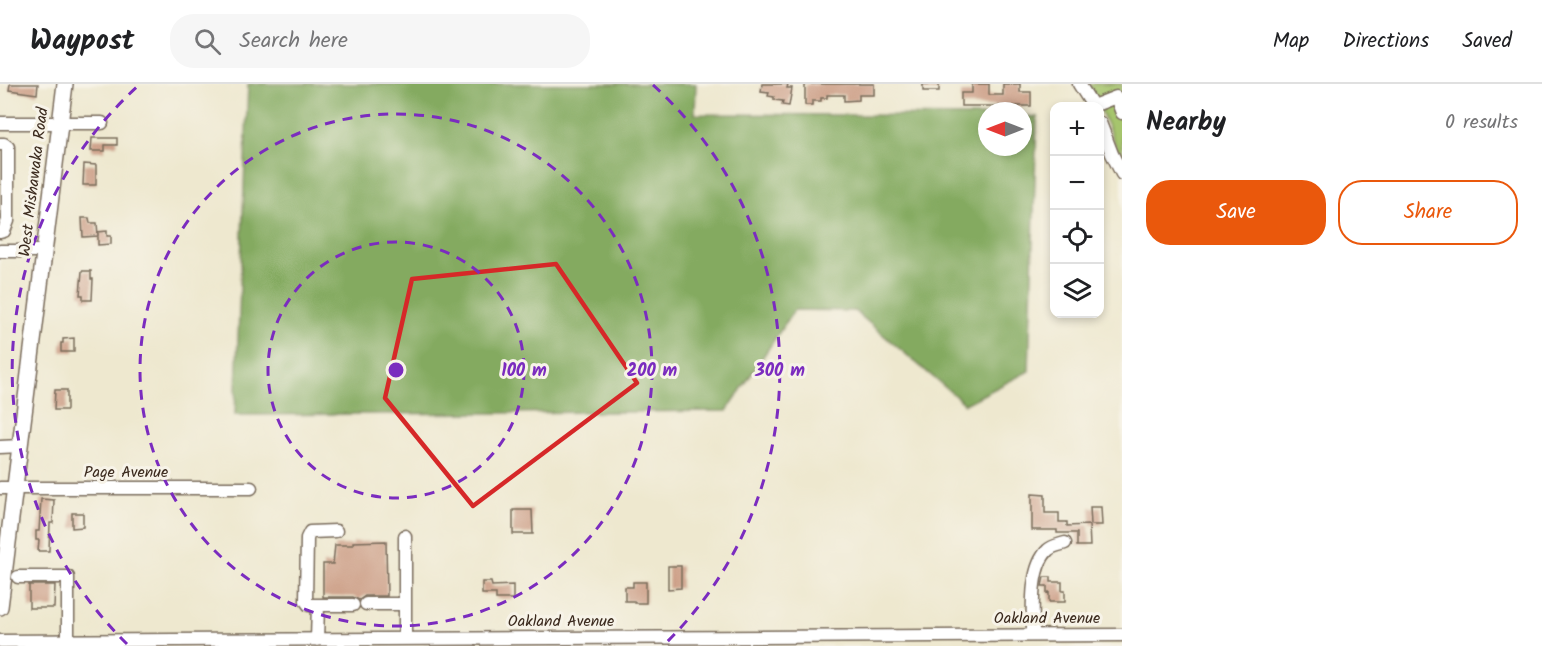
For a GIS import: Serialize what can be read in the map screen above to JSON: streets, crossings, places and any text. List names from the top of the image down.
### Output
{
  "streets": {
    "main road": ["West Mishawaka Road"],
    "street": ["Page Avenue", "Oakland Avenue"]
  },
  "crossings": [
    ["West Mishawaka Road", "Page Avenue"]
  ],
  "north": "left",
  "page": {
    "header": "Waypost",
    "search": "Search here",
    "nav": ["Map", "Directions", "Saved"],
    "heading": ["Nearby", "0 results"],
    "map_buttons": ["+", "−"],
    "buttons": ["Save", "Share"]
  },
  "rings": ["100 m", "200 m", "300 m"]
}
